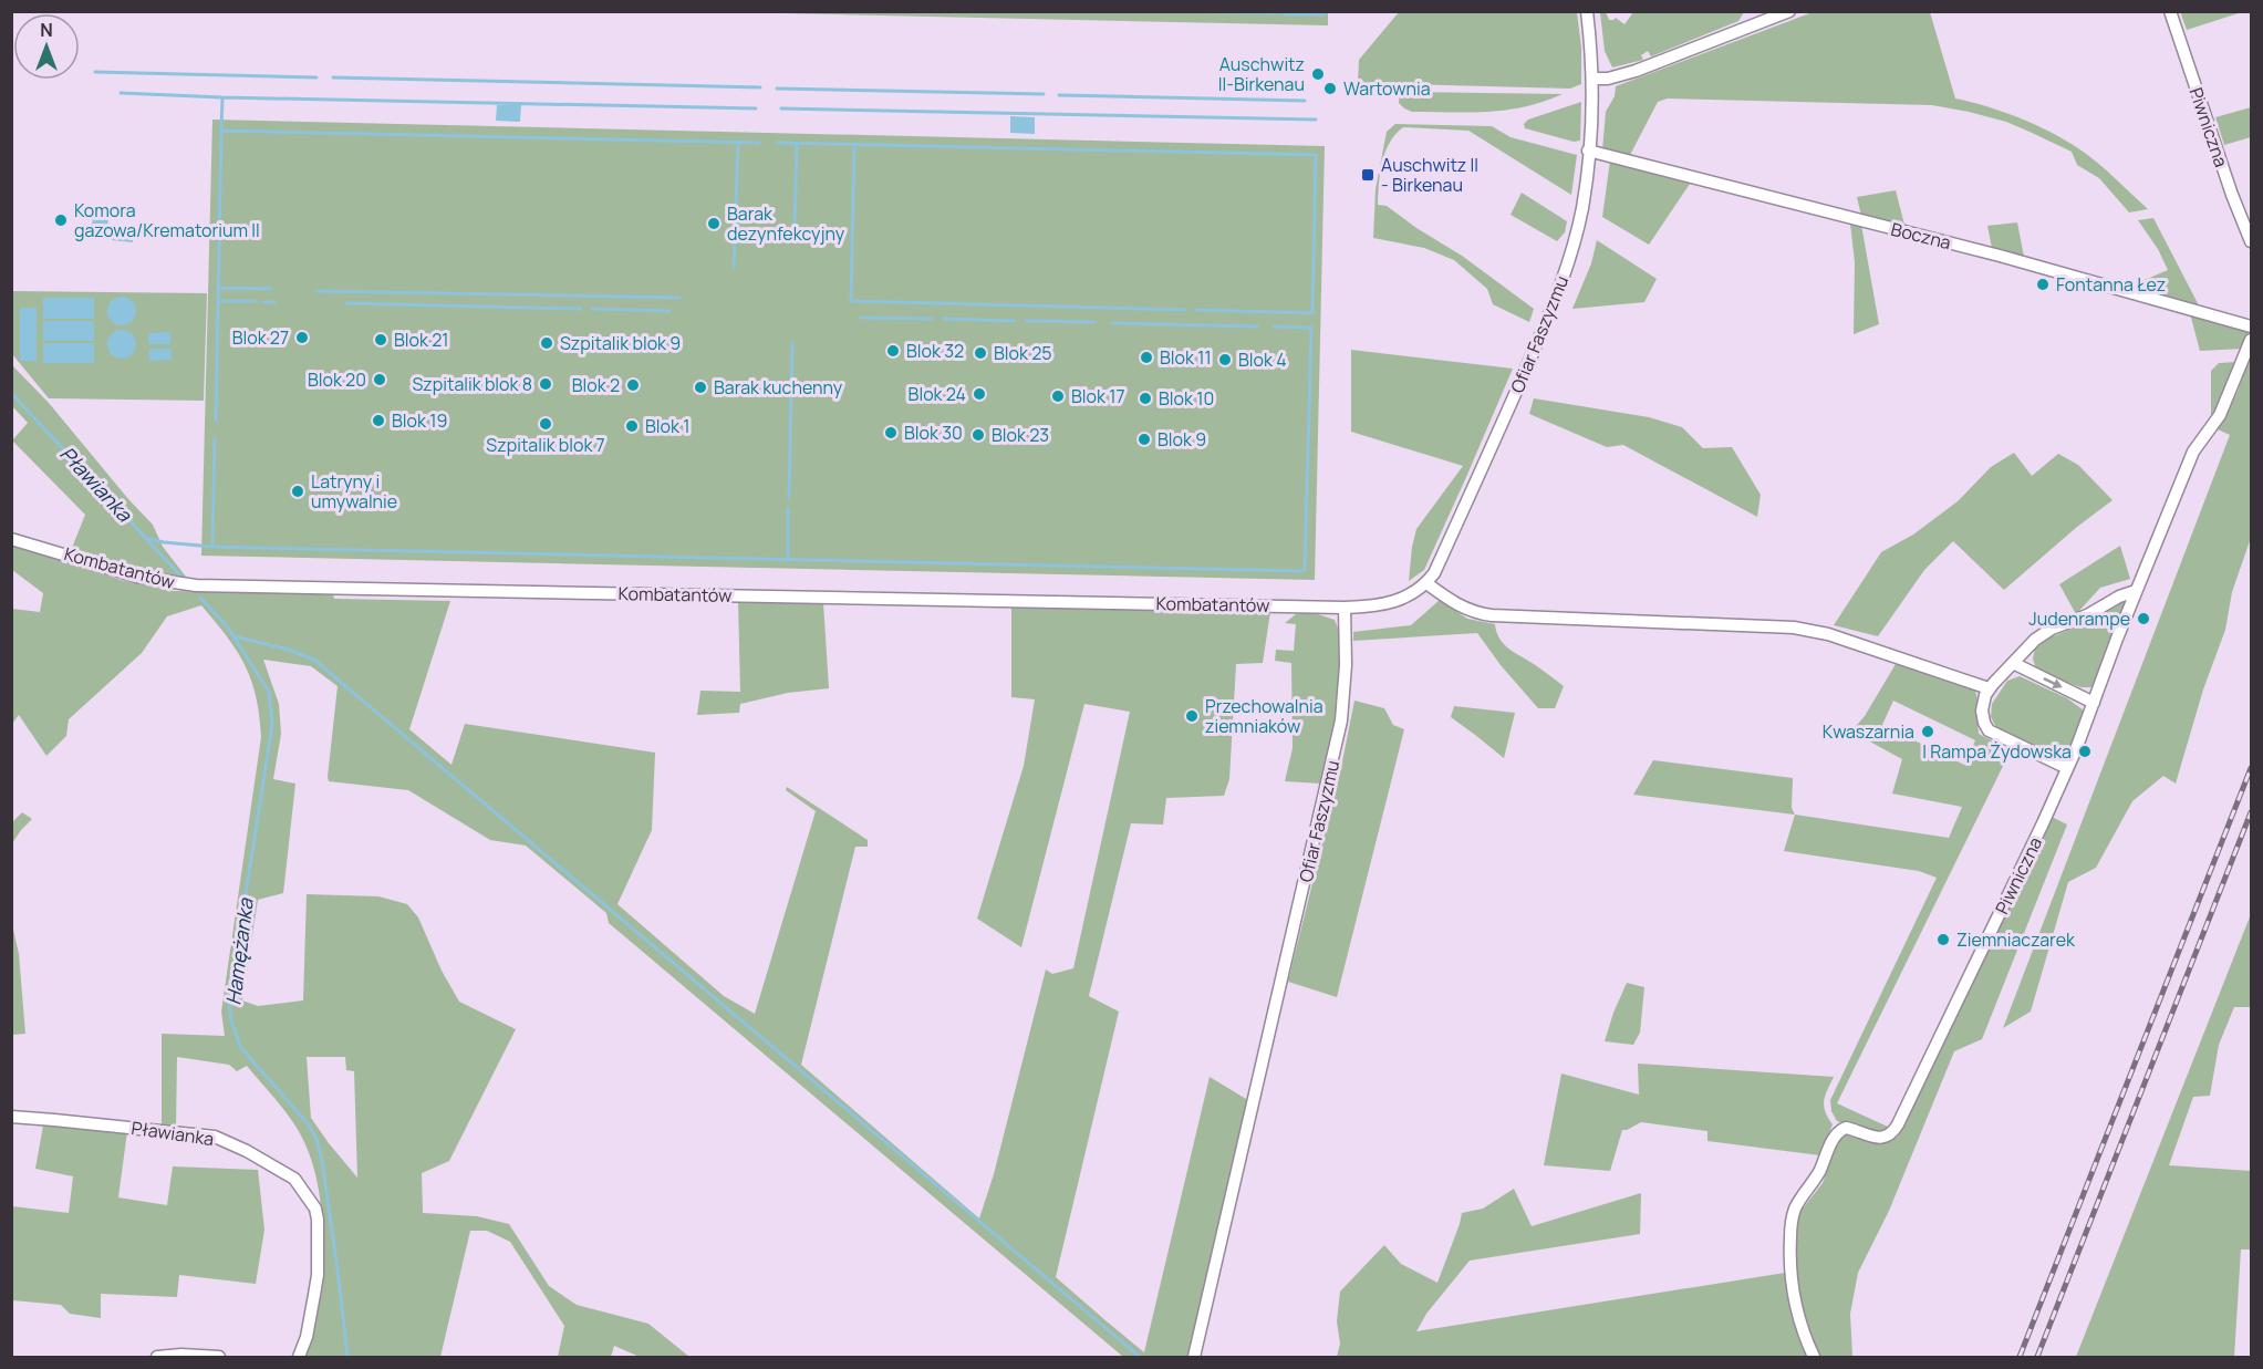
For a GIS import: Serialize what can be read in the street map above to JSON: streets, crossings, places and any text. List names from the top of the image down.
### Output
{
  "streets": {
    "street": [
      "Piwniczna",
      "Boczna",
      "Ofiar Faszyzmu",
      "Kombatantów",
      "Pławianka"
    ]
  },
  "crossings": [
    ["Boczna", "Ofiar Faszyzmu"],
    ["Ofiar Faszyzmu", "Kombatantów"]
  ],
  "water": ["Pławianka", "Hamężanka"],
  "places": {
    "other": [
      "Auschwitz II-Birkenau",
      "Wartownia",
      "Komora gazowa/Krematorium II",
      "Barak dezynfekcyjny",
      "Fontanna Łez",
      "Blok 27",
      "Blok 21",
      "Szpitalik blok 9",
      "Blok 32",
      "Blok 25",
      "Blok 11",
      "Blok 4",
      "Blok 20",
      "Szpitalik blok 8",
      "Blok 2",
      "Barak kuchenny",
      "Blok 24",
      "Blok 17",
      "Blok 10",
      "Blok 19",
      "Szpitalik blok 7",
      "Blok 1",
      "Blok 30",
      "Blok 23",
      "Blok 9",
      "Latryny i umywalnie",
      "Judenrampe",
      "Przechowalnia ziemniaków",
      "Kwaszarnia",
      "I Rampa Żydowska",
      "Ziemniaczarek"
    ],
    "transit": ["Auschwitz II - Birkenau"]
  },
  "north": "top"
}
